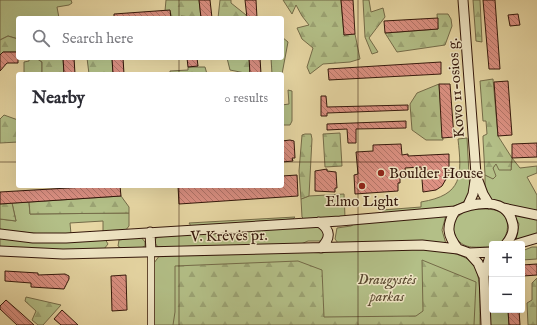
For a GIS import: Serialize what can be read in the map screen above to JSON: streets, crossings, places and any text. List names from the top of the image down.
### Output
{
  "streets": {
    "main road": ["Kovo 11-osios g.", "V. Krėvės pr."]
  },
  "crossings": [
    ["Kovo 11-osios g.", "V. Krėvės pr."]
  ],
  "parks": ["Draugystės parkas"],
  "places": ["Boulder House", "Elmo Light"],
  "page": {
    "search": "Search here",
    "heading": ["Nearby", "0 results"],
    "map_buttons": ["+", "−"]
  }
}
